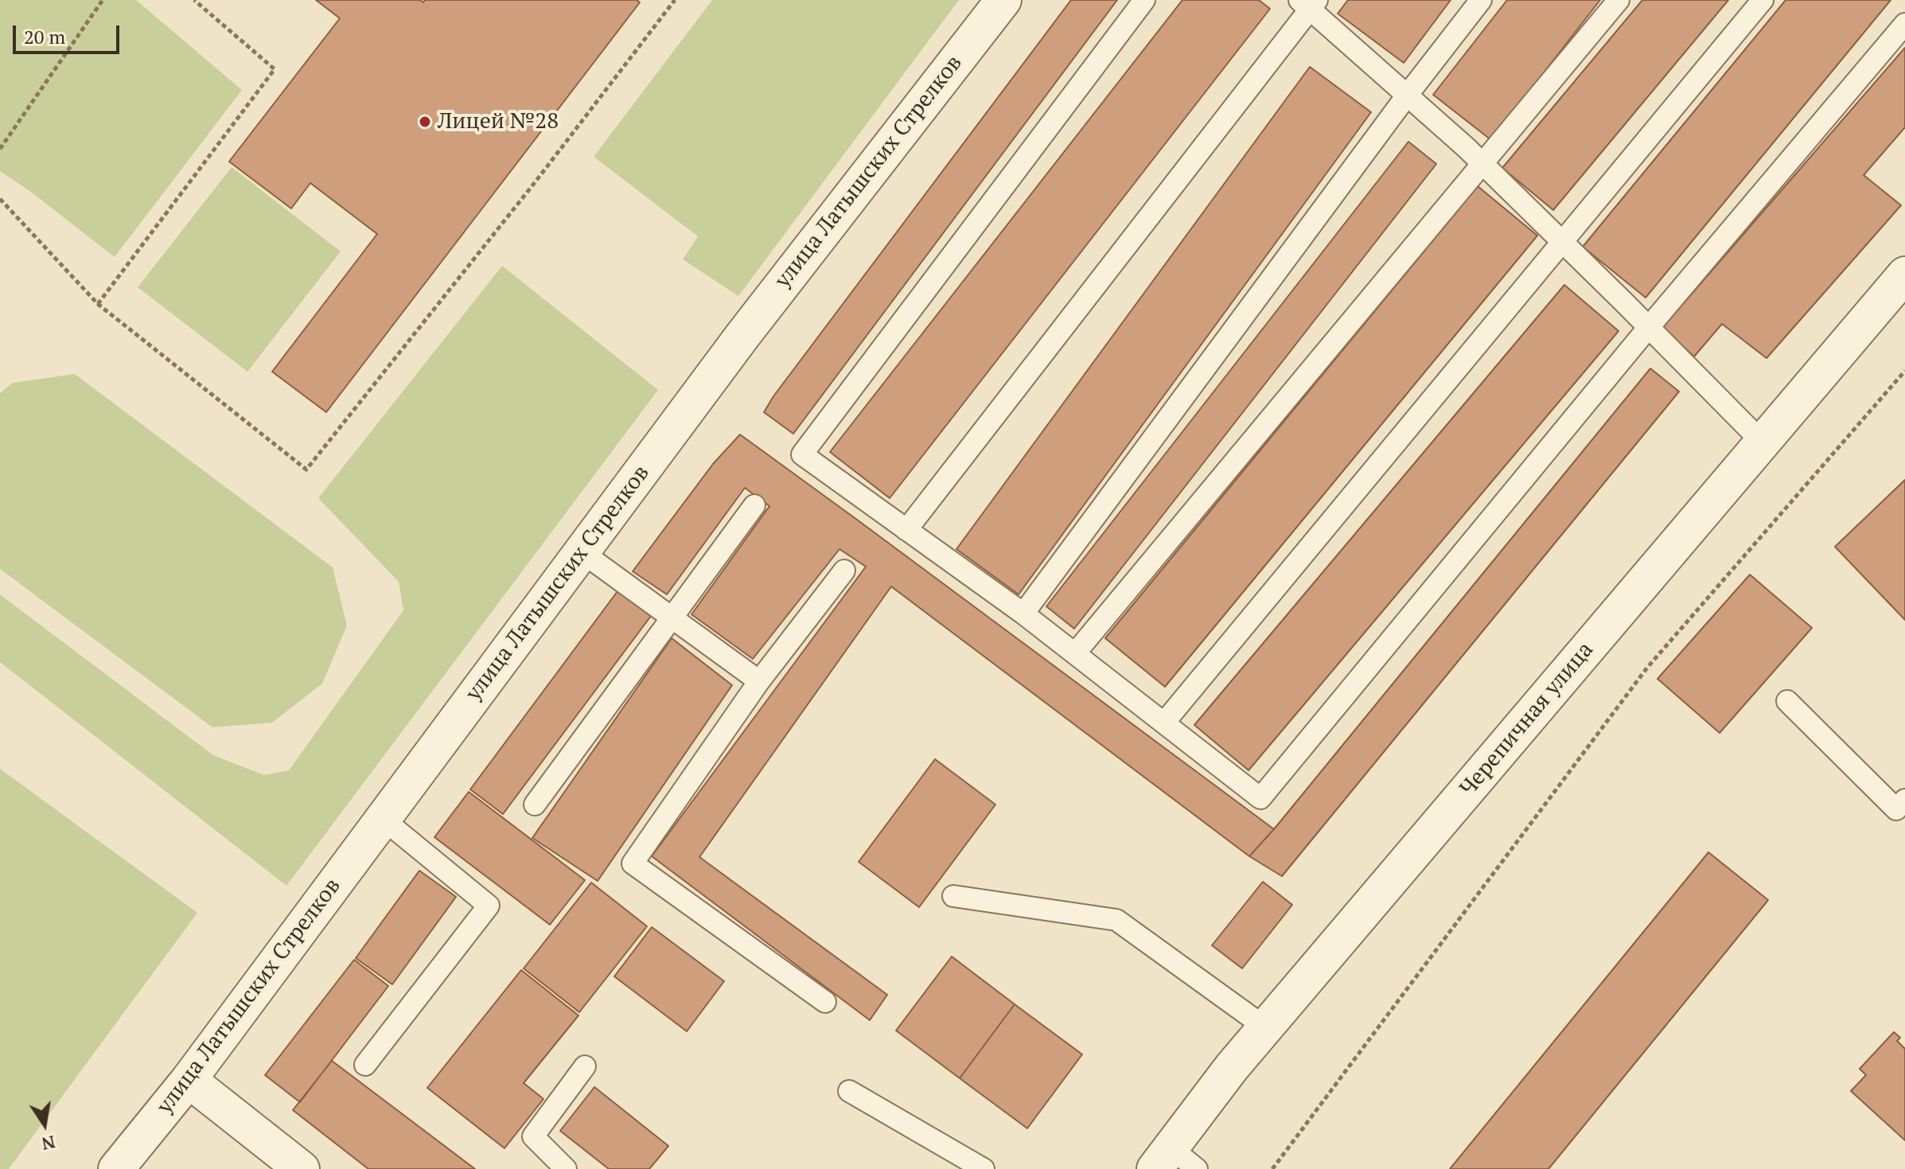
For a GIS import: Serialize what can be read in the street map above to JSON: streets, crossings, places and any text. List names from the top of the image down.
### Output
{
  "streets": {
    "street": ["улица Латышских Стрелков", "Черепичная улица"]
  },
  "places": ["Лицей №28"],
  "scale_bar": "20 m",
  "north": "bottom"
}
